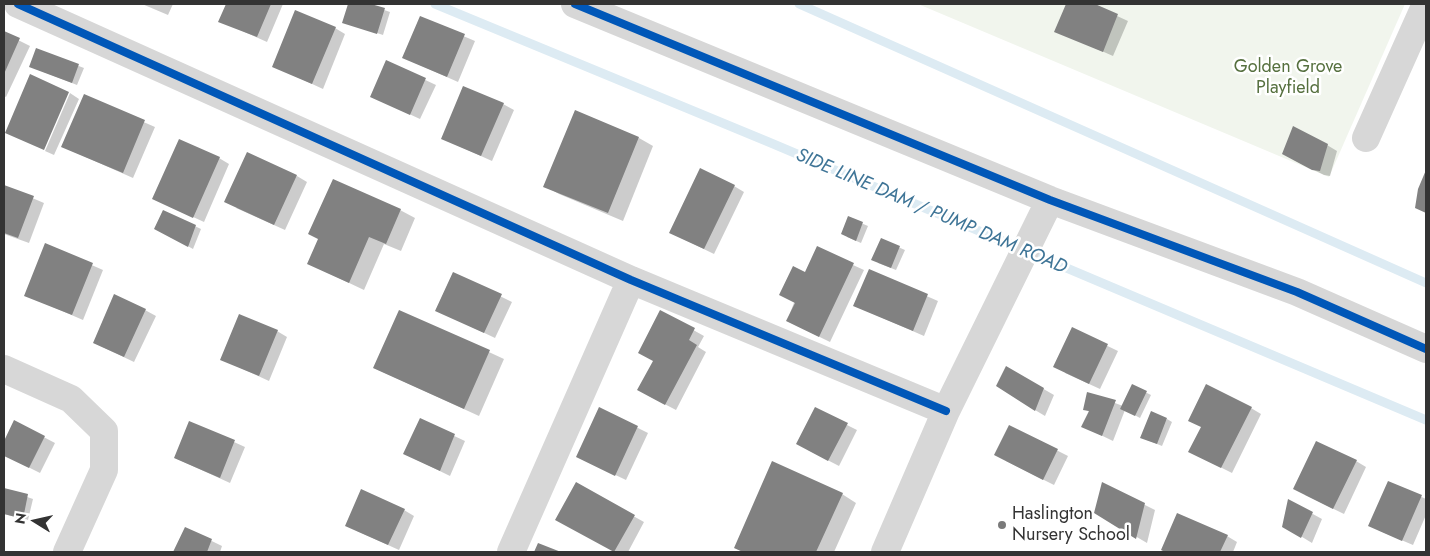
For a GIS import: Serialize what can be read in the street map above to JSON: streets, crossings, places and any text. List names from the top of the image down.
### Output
{
  "water": ["SIDE LINE DAM / PUMP DAM ROAD"],
  "parks": ["Golden Grove Playfield"],
  "places": ["Haslington Nursery School"],
  "north": "left"
}
